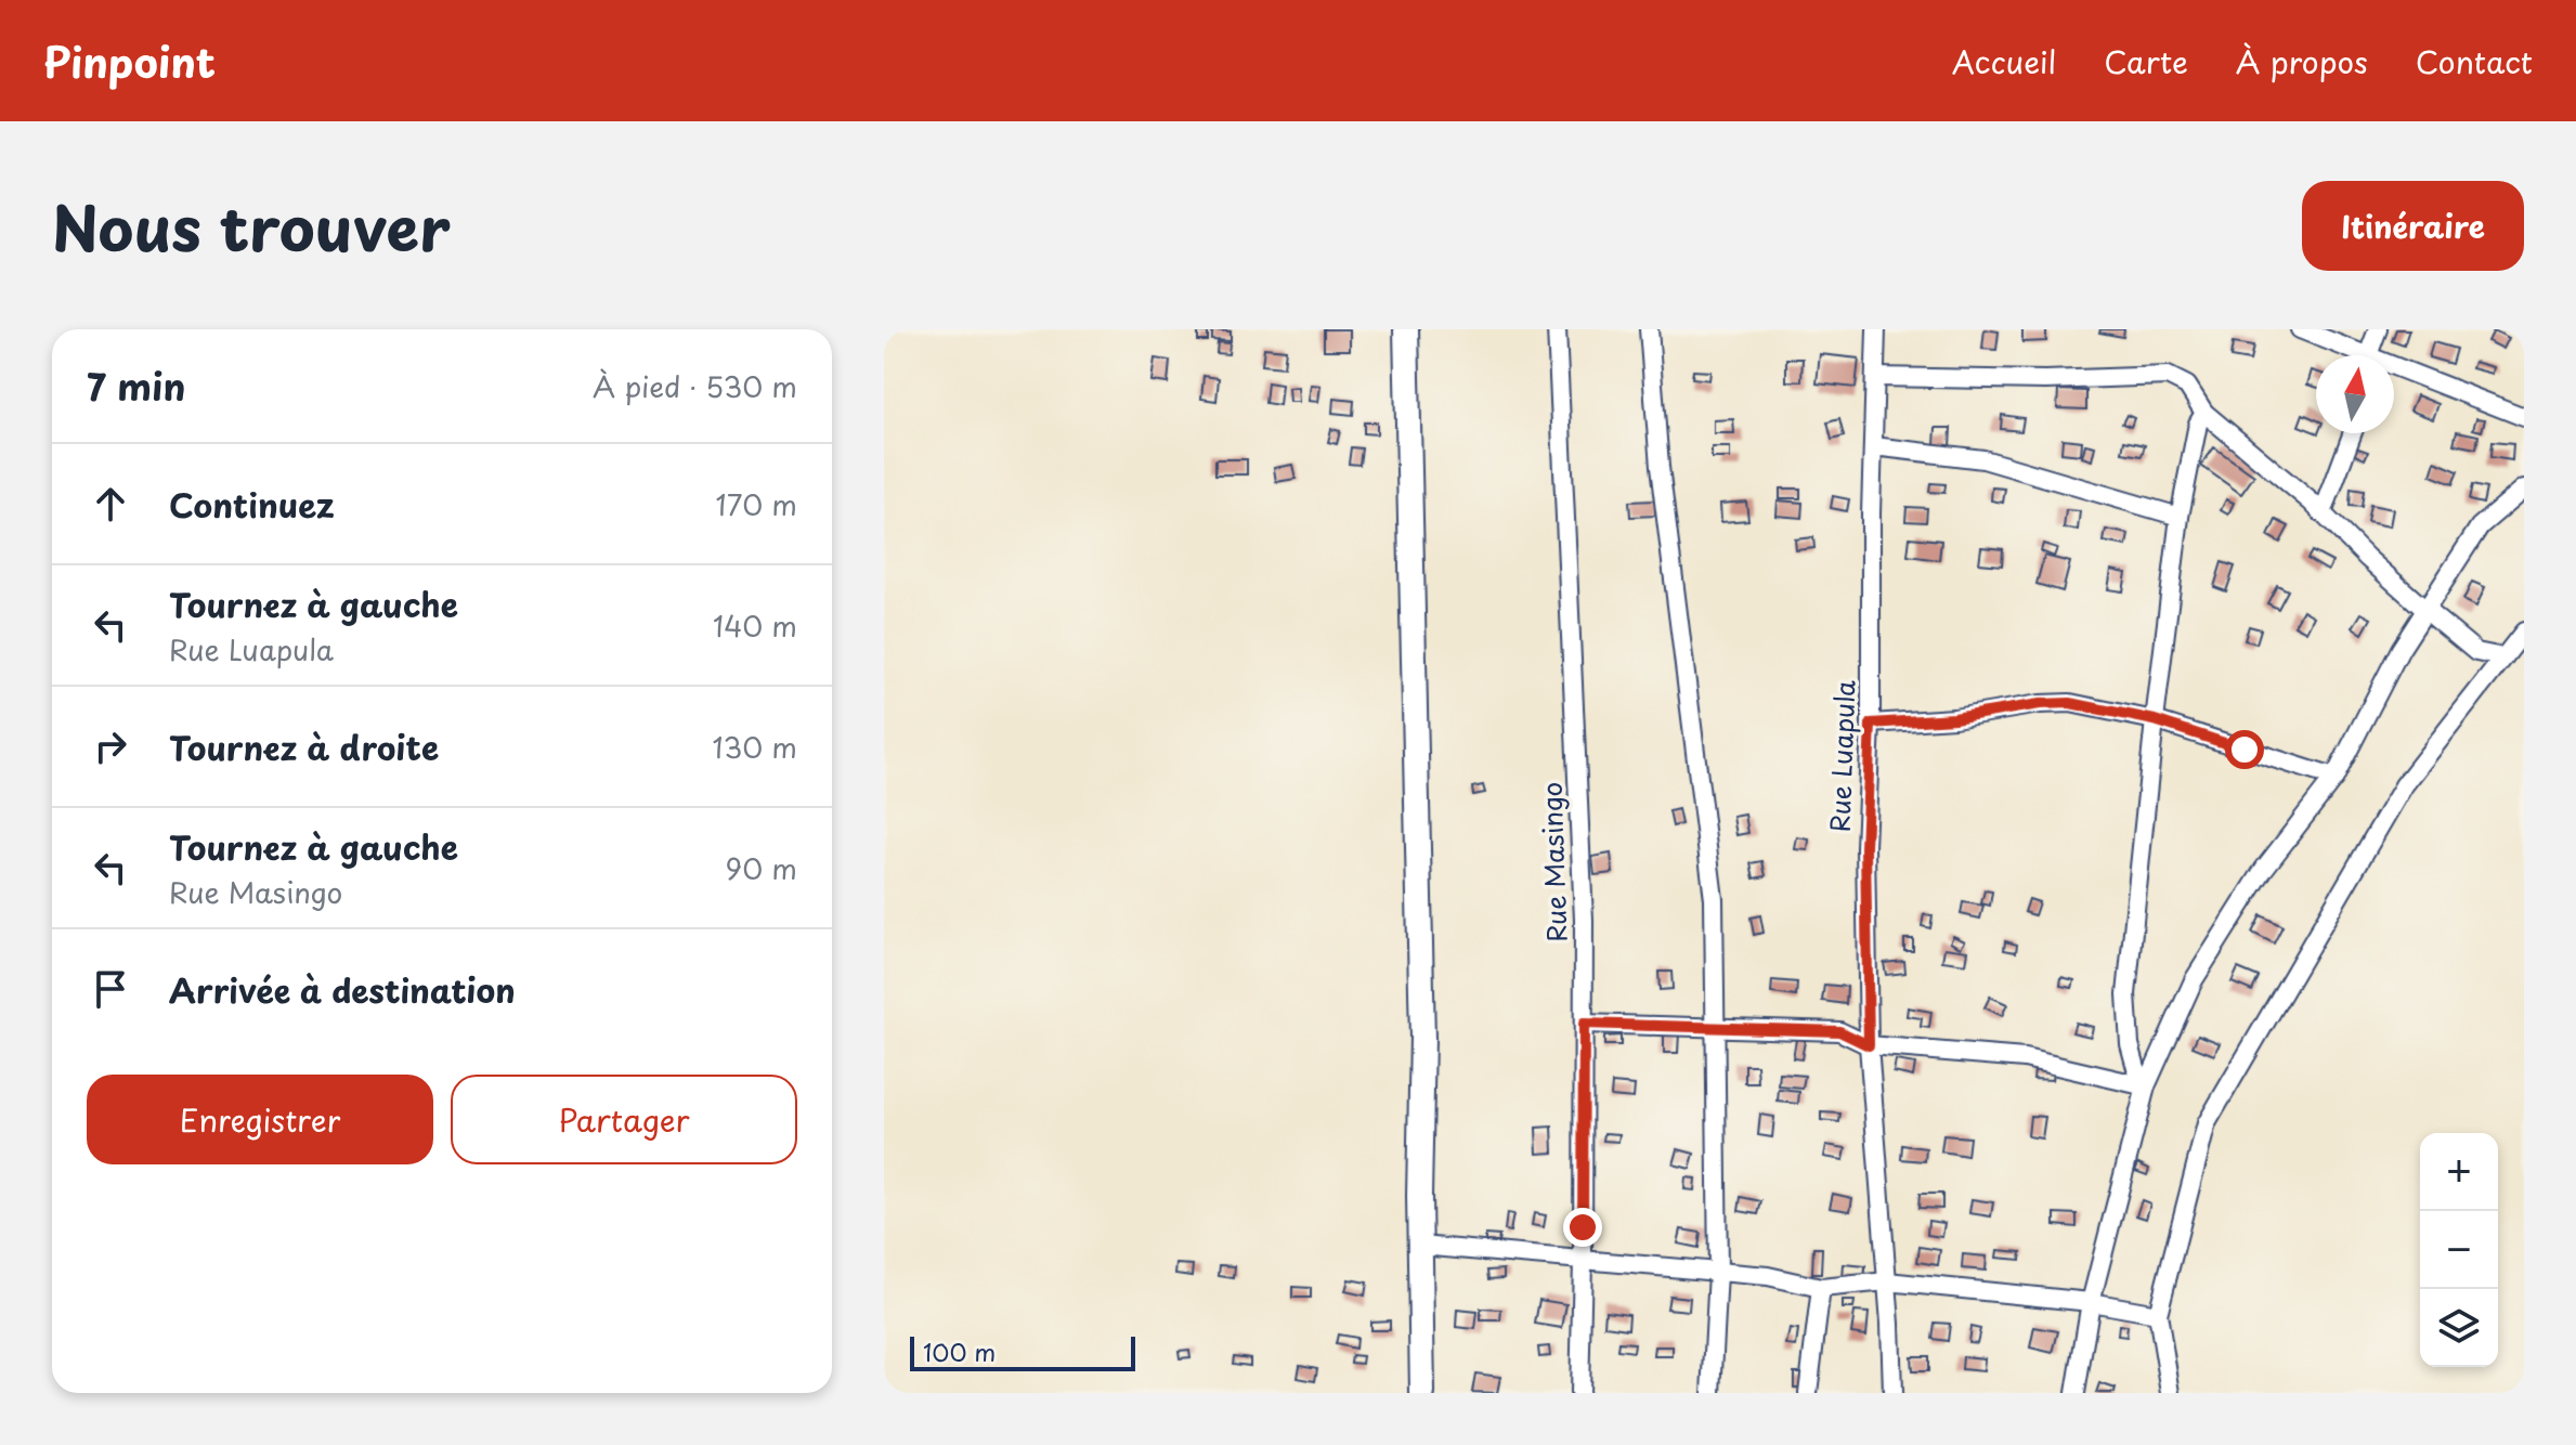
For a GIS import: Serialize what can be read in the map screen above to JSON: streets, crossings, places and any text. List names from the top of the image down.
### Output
{
  "streets": {
    "street": ["Rue Luapula", "Rue Masingo"]
  },
  "scale_bar": "100 m",
  "north": "top",
  "page": {
    "header": "Pinpoint",
    "nav": [
      "Accueil",
      "Carte",
      "À propos",
      "Contact"
    ],
    "title": "Nous trouver",
    "buttons": [
      "Itinéraire",
      ["Enregistrer", "Partager"]
    ],
    "heading": ["7 min", "À pied · 530 m"],
    "list": [
      ["Continuez", "170 m"],
      ["Tournez à gauche", "Rue Luapula", "140 m"],
      ["Tournez à droite", "130 m"],
      ["Tournez à gauche", "Rue Masingo", "90 m"],
      "Arrivée à destination"
    ],
    "map_buttons": ["+", "−"],
    "scale": "100 m"
  }
}
